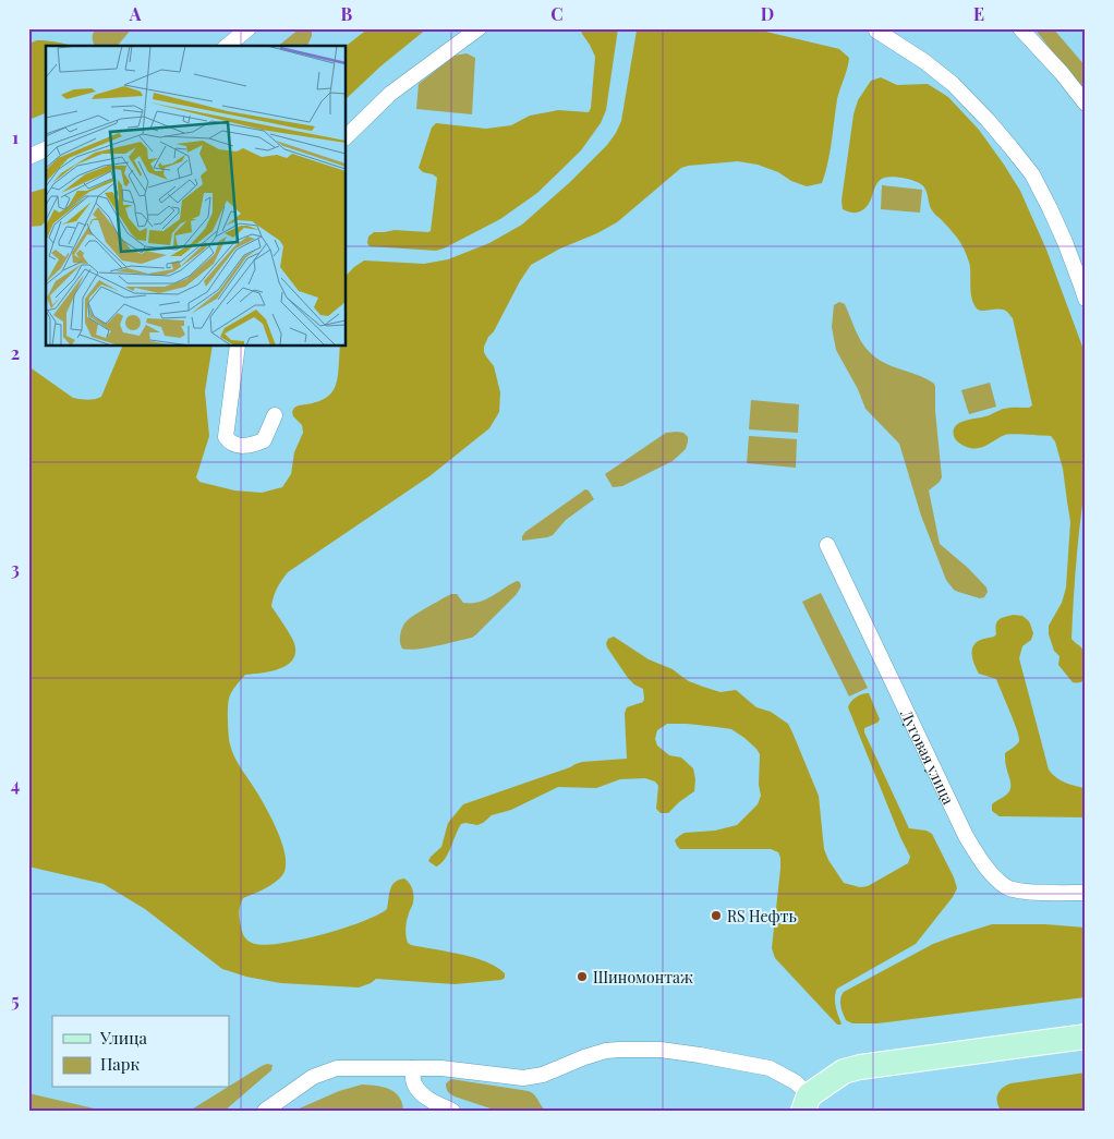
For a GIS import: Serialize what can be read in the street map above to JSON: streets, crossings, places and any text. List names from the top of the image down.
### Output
{
  "streets": {
    "street": ["Луговая улица"]
  },
  "places": ["RS Нефть", "Шиномонтаж"],
  "legend": ["Улица", "Парк"],
  "grid": {
    "columns": [
      "A",
      "B",
      "C",
      "D",
      "E"
    ],
    "rows": [
      "1",
      "2",
      "3",
      "4",
      "5"
    ]
  }
}
